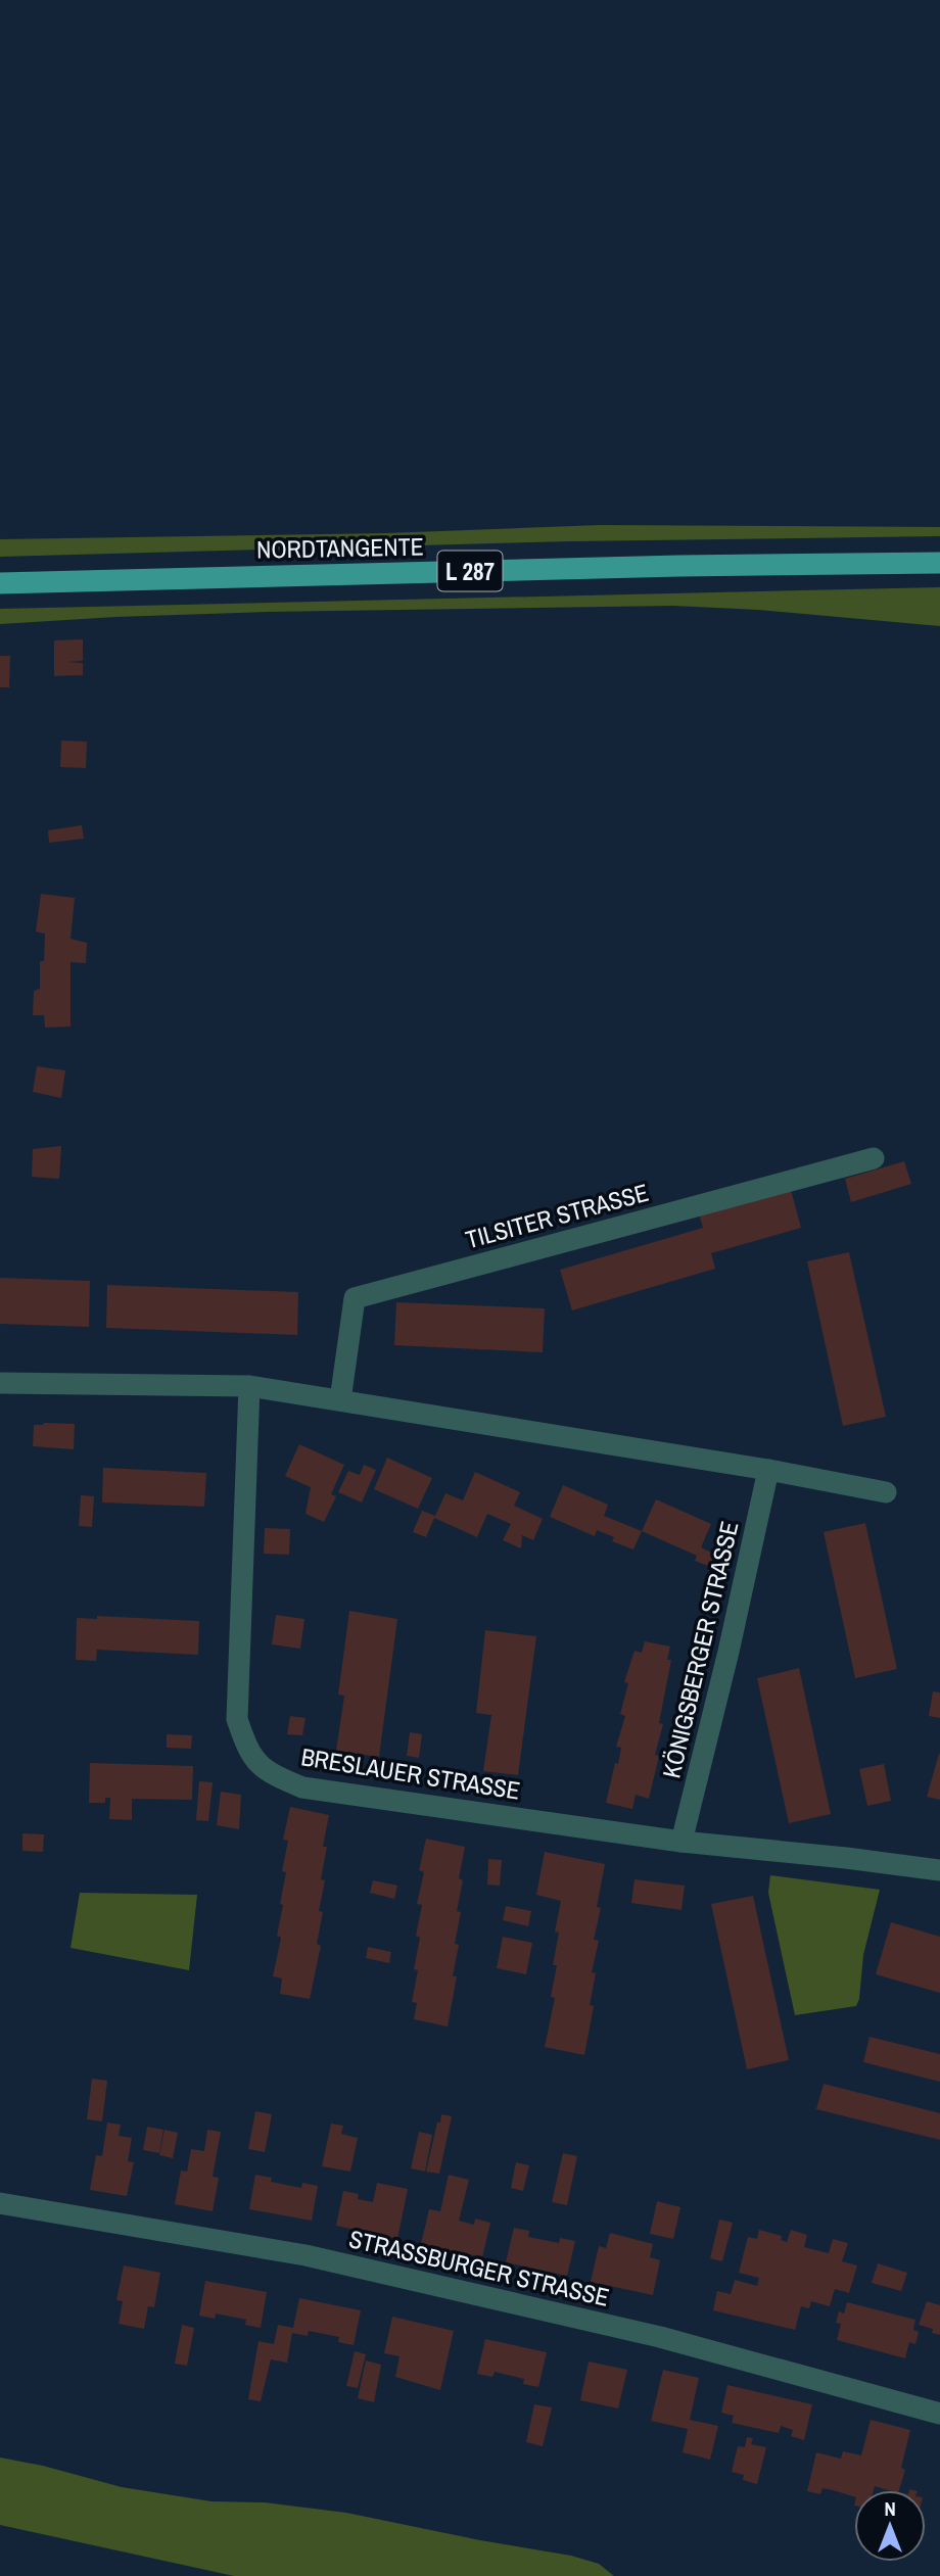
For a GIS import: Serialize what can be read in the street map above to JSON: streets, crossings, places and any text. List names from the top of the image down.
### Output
{
  "streets": {
    "main road": ["NORDTANGENTE", "L 287"],
    "street": [
      "TILSITER STRASSE",
      "KÖNIGSBERGER STRASSE",
      "BRESLAUER STRASSE",
      "STRASSBURGER STRASSE"
    ]
  },
  "crossings": [
    ["KÖNIGSBERGER STRASSE", "BRESLAUER STRASSE"]
  ],
  "north": "top"
}
